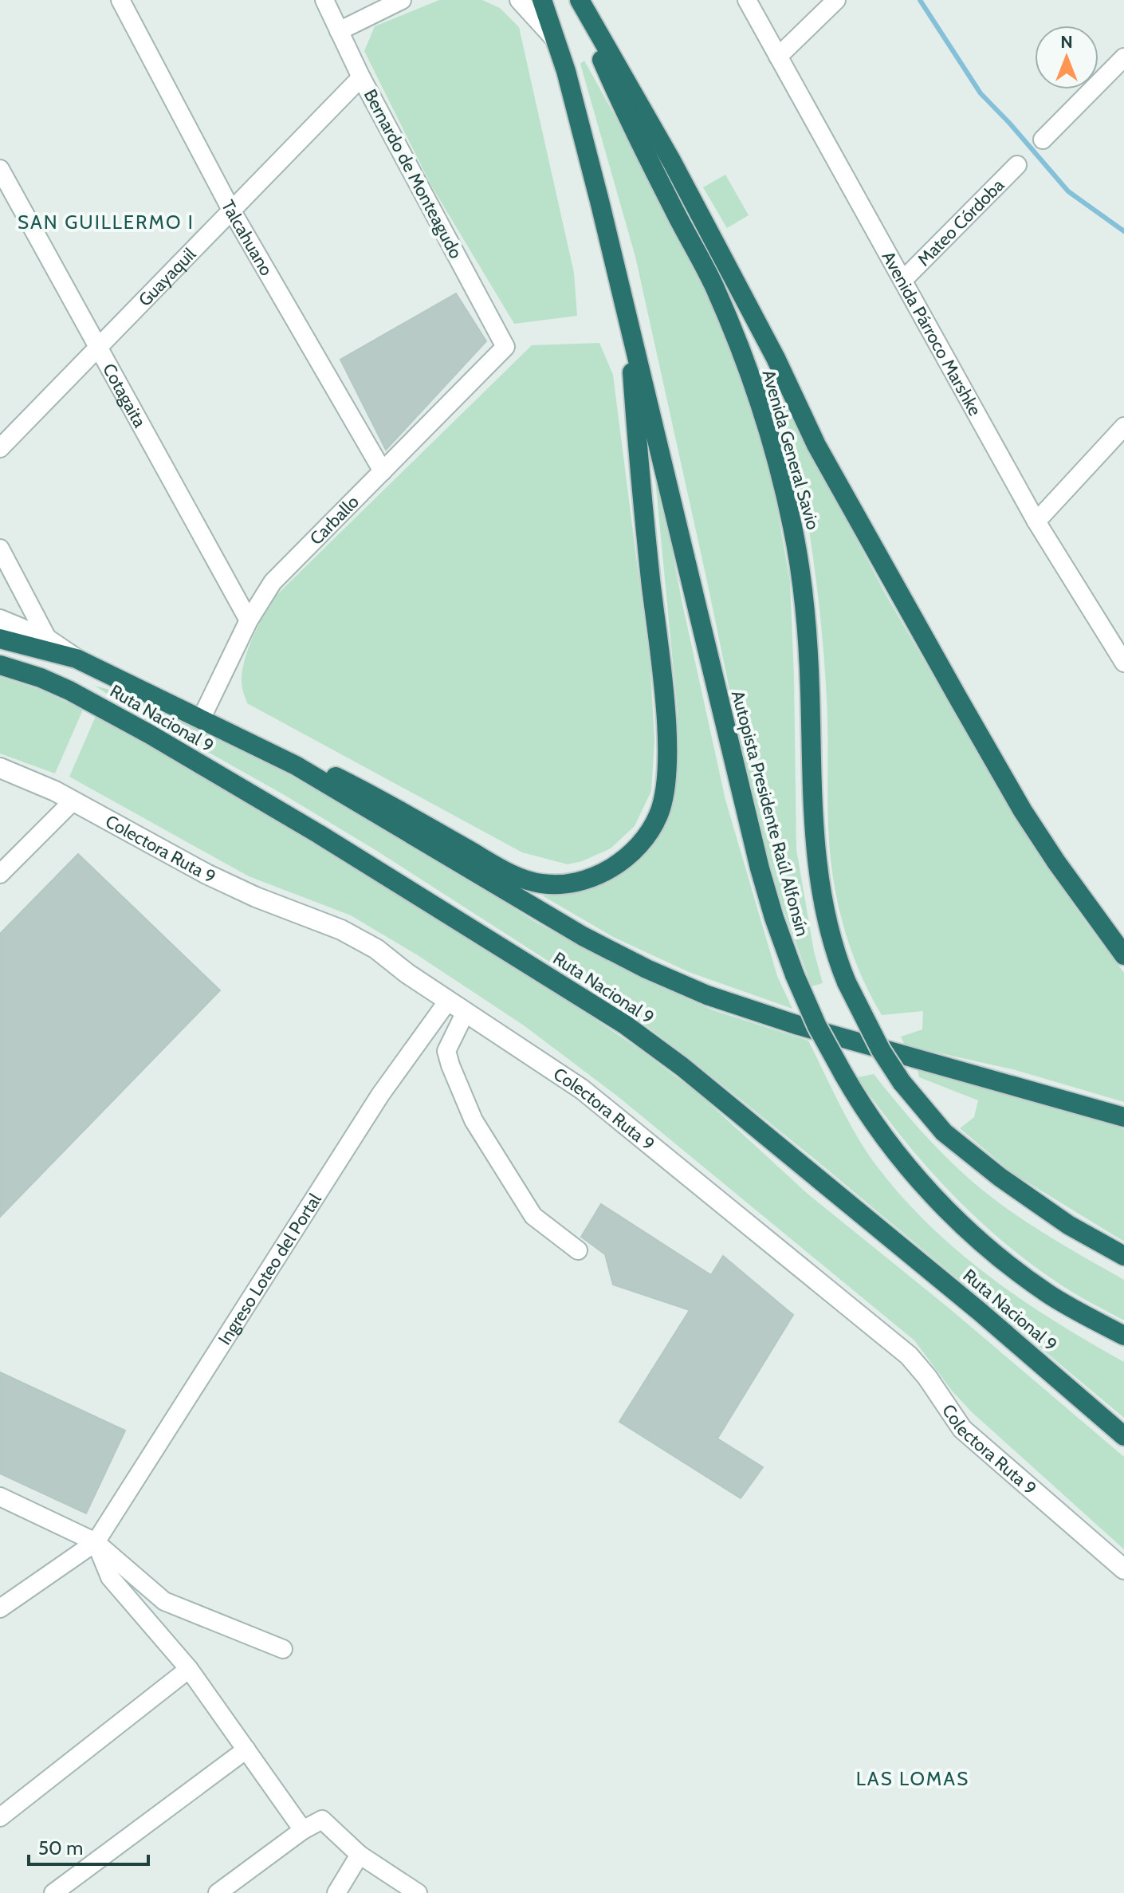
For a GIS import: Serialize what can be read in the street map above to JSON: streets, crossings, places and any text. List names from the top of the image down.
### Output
{
  "streets": {
    "highway": ["Avenida General Savio", "Ruta Nacional 9", "Autopista Presidente Raúl Alfonsín"],
    "street": [
      "Bernardo de Monteagudo",
      "Mateo Córdoba",
      "Talcahuano",
      "Guayaquil",
      "Avenida Párroco Marshke",
      "Cotagaita",
      "Carballo",
      "Colectora Ruta 9",
      "Ingreso Loteo del Portal"
    ]
  },
  "crossings": [
    ["Bernardo de Monteagudo", "Guayaquil"],
    ["Bernardo de Monteagudo", "Carballo"],
    ["Mateo Córdoba", "Avenida Párroco Marshke"],
    ["Talcahuano", "Guayaquil"],
    ["Talcahuano", "Carballo"],
    ["Guayaquil", "Cotagaita"],
    ["Cotagaita", "Carballo"],
    ["Carballo", "Ruta Nacional 9"],
    ["Colectora Ruta 9", "Ingreso Loteo del Portal"]
  ],
  "districts": ["SAN GUILLERMO I", "LAS LOMAS"],
  "scale_bar": "50 m",
  "north": "top"
}
